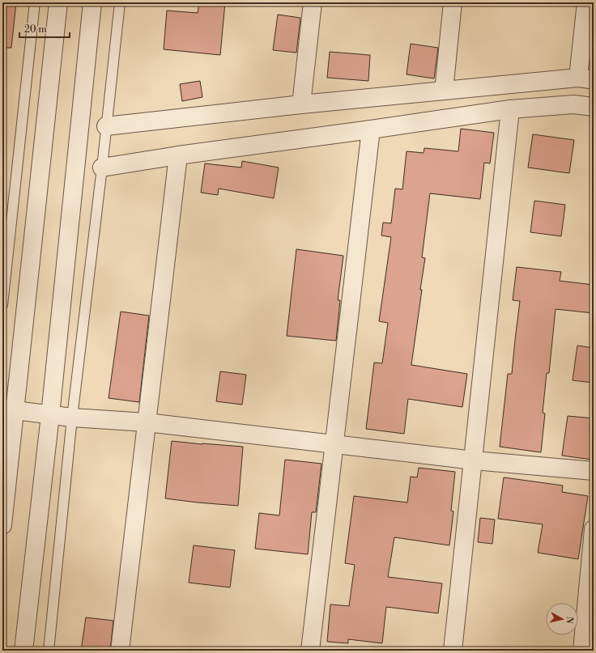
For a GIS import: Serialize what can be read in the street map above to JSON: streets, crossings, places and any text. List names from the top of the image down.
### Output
{
  "scale_bar": "20 m",
  "north": "right"
}
